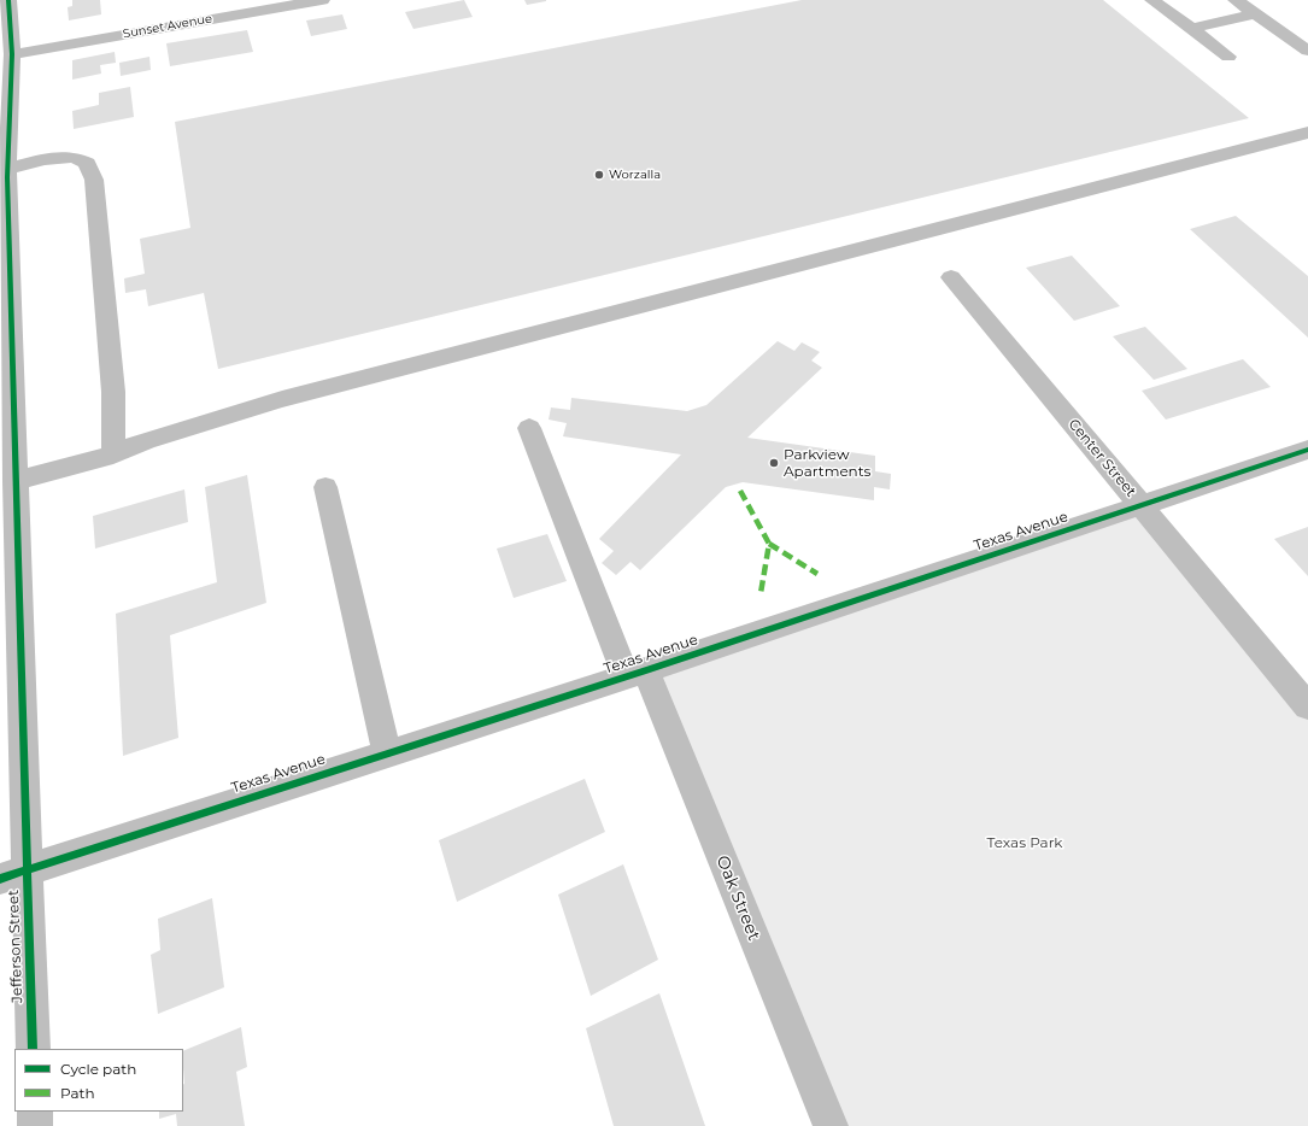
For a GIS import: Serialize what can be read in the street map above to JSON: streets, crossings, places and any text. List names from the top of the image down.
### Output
{
  "streets": {
    "street": [
      "Sunset Avenue",
      "Center Street",
      "Texas Avenue",
      "Oak Street",
      "Jefferson Street"
    ]
  },
  "crossings": [
    ["Sunset Avenue", "Jefferson Street"],
    ["Center Street", "Texas Avenue"],
    ["Texas Avenue", "Oak Street"],
    ["Texas Avenue", "Jefferson Street"]
  ],
  "parks": ["Texas Park"],
  "places": ["Worzalla", "Parkview Apartments"],
  "legend": ["Cycle path", "Path"]
}
